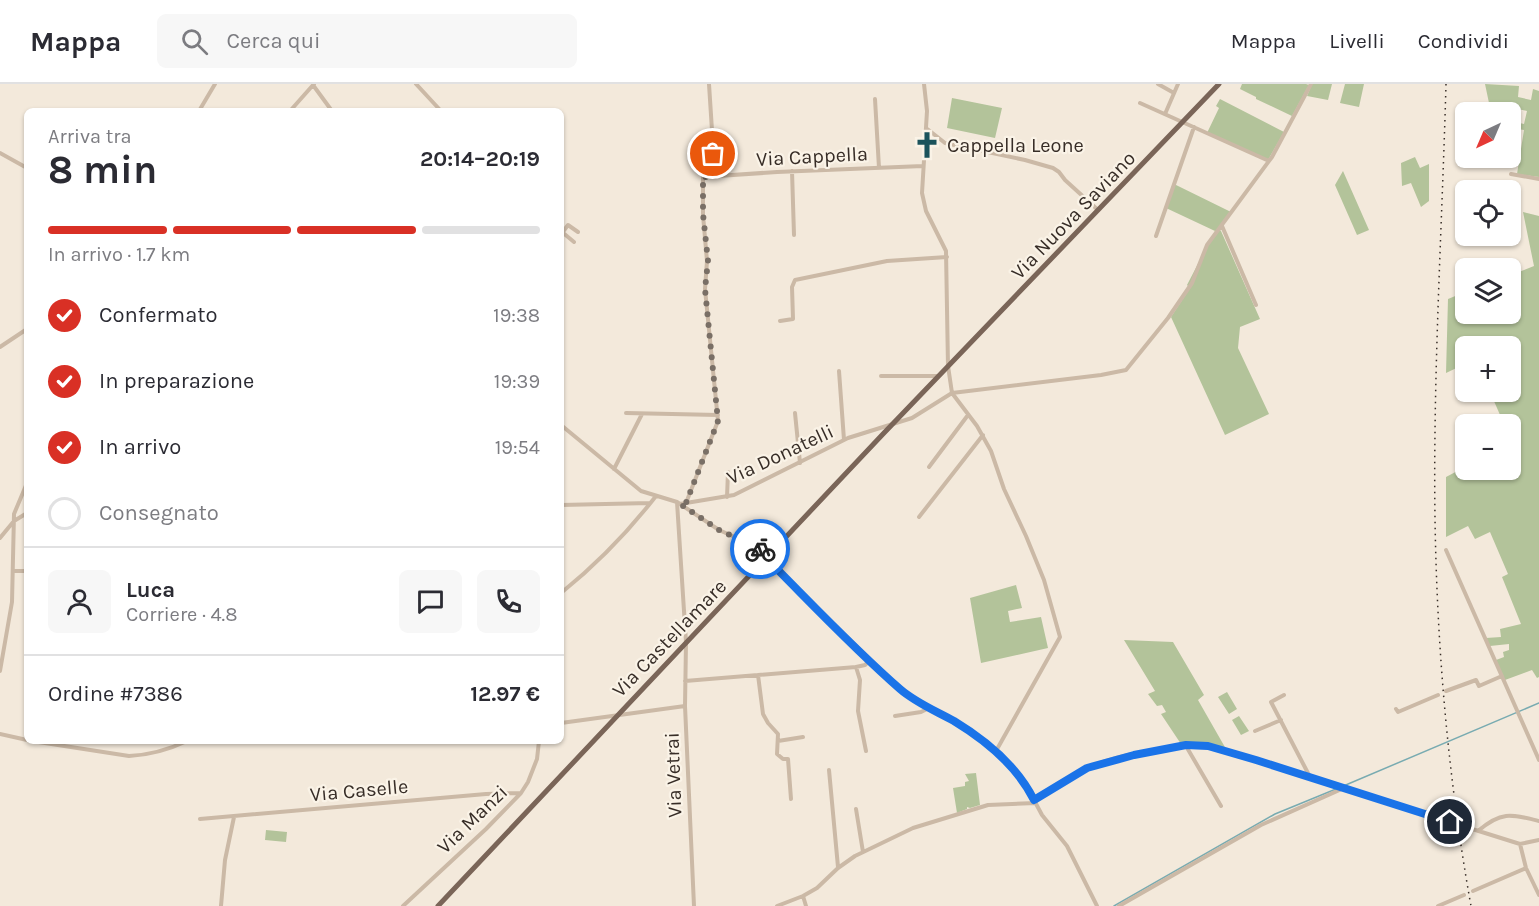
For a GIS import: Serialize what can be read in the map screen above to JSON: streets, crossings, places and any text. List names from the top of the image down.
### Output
{
  "streets": {
    "main road": ["Via Nuova Saviano", "Via Castellamare"],
    "street": [
      "Via Cappella",
      "Via Donatelli",
      "Via Vetrai",
      "Via Caselle",
      "Via Manzi"
    ]
  },
  "crossings": [
    ["Via Nuova Saviano", "Via Castellamare"],
    ["Via Donatelli", "Via Castellamare"],
    ["Via Donatelli", "Via Vetrai"],
    ["Via Castellamare", "Via Vetrai"],
    ["Via Caselle", "Via Manzi"]
  ],
  "places": {
    "church": ["Cappella Leone"]
  },
  "north": "bottom left",
  "page": {
    "header": "Mappa",
    "search": "Cerca qui",
    "nav": ["Mappa", "Livelli", "Condividi"],
    "map_buttons": ["+", "−"],
    "heading": ["8 min", "Arriva tra", "20:14–20:19"],
    "panel": [
      "Luca",
      "Corriere · 4.8",
      "Ordine #7386",
      "12.97 €"
    ],
    "bar": "In arrivo · 1.7 km",
    "list": [
      ["Confermato", "19:38"],
      ["In preparazione", "19:39"],
      ["In arrivo", "19:54"],
      "Consegnato"
    ]
  }
}
